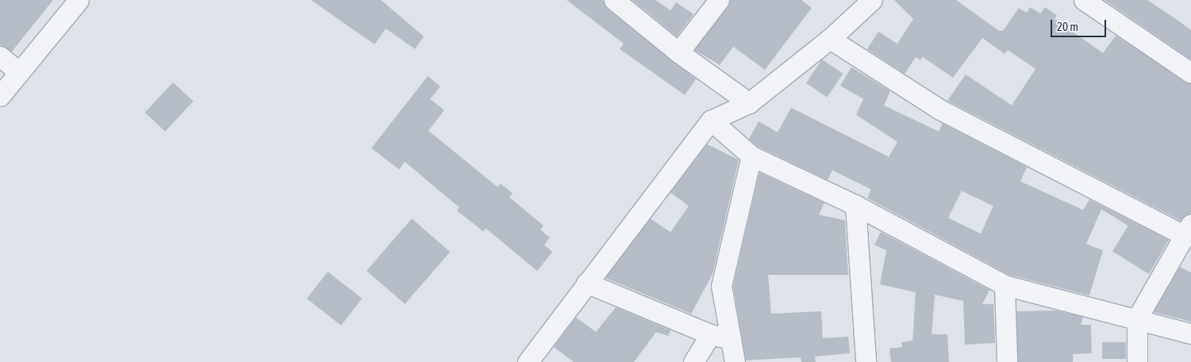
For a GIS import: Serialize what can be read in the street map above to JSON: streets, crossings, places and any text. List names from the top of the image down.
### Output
{
  "scale_bar": "20 m"
}
